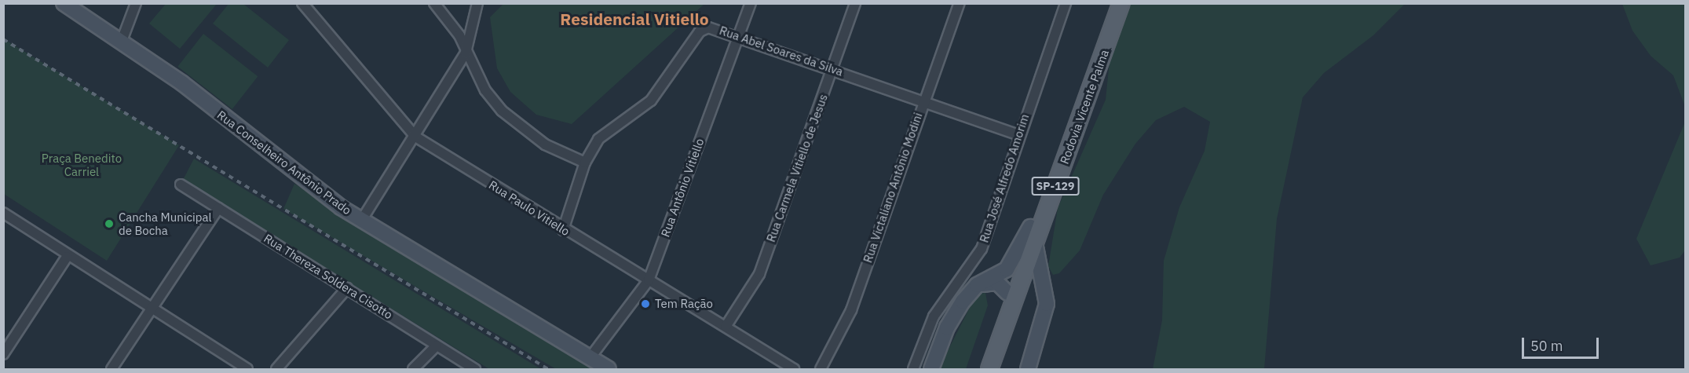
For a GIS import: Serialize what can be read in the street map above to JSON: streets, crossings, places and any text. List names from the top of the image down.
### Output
{
  "streets": {
    "main road": ["Rodovia Vicente Palma", "Rua Conselheiro Antônio Prado", "SP-129"],
    "street": [
      "Rua Abel Soares da Silva",
      "Rua Carmela Vitiello de Jesus",
      "Rua José Alfredo Amorim",
      "Rua Antônio Vitiello",
      "Rua Victaliano Antônio Modini",
      "Rua Paulo Vitiello",
      "Rua Thereza Soldera Cisotto"
    ]
  },
  "crossings": [
    ["Rua Abel Soares da Silva", "Rua Carmela Vitiello de Jesus"],
    ["Rua Abel Soares da Silva", "Rua José Alfredo Amorim"],
    ["Rua Abel Soares da Silva", "Rua Antônio Vitiello"],
    ["Rua Abel Soares da Silva", "Rua Victaliano Antônio Modini"],
    ["Rua Abel Soares da Silva", "Rua Paulo Vitiello"],
    ["Rodovia Vicente Palma", "SP-129"],
    ["Rua Conselheiro Antônio Prado", "Rua Antônio Vitiello"],
    ["Rua Carmela Vitiello de Jesus", "Rua Paulo Vitiello"],
    ["Rua Antônio Vitiello", "Rua Paulo Vitiello"]
  ],
  "districts": ["Residencial Vitiello"],
  "parks": ["Praça Benedito Carriel"],
  "places": ["Cancha Municipal de Bocha", "Tem Ração"],
  "scale_bar": "50 m"
}
